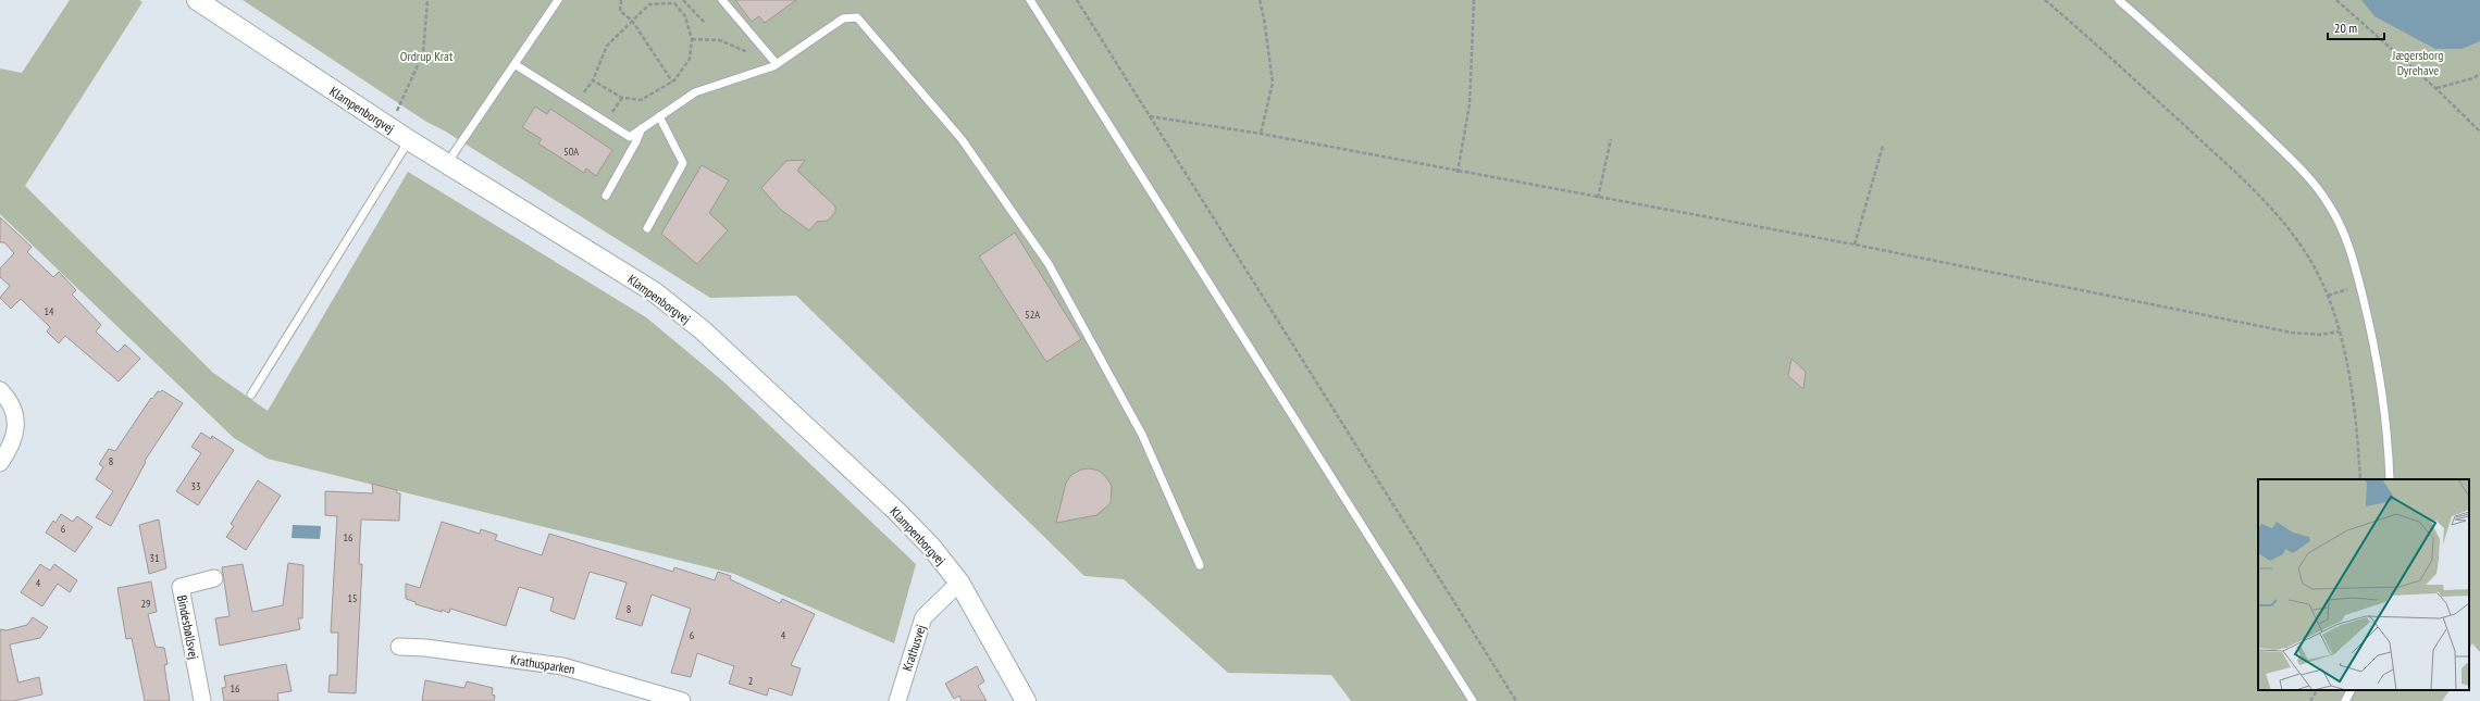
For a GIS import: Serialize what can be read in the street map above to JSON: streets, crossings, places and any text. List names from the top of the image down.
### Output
{
  "streets": {
    "street": [
      "Klampenborgvej",
      "Bindesbøllsvej",
      "Krathusvej",
      "Krathusparken"
    ]
  },
  "crossings": [
    ["Klampenborgvej", "Krathusvej"]
  ],
  "parks": ["Jægersborg Dyrehave", "Ordrup Krat"],
  "house_numbers": [
    "50A",
    "14",
    "52A",
    "8",
    "33",
    "6",
    "16",
    "31",
    "4",
    "15",
    "29",
    "8",
    "6",
    "4",
    "2",
    "16"
  ],
  "scale_bar": "20 m"
}
